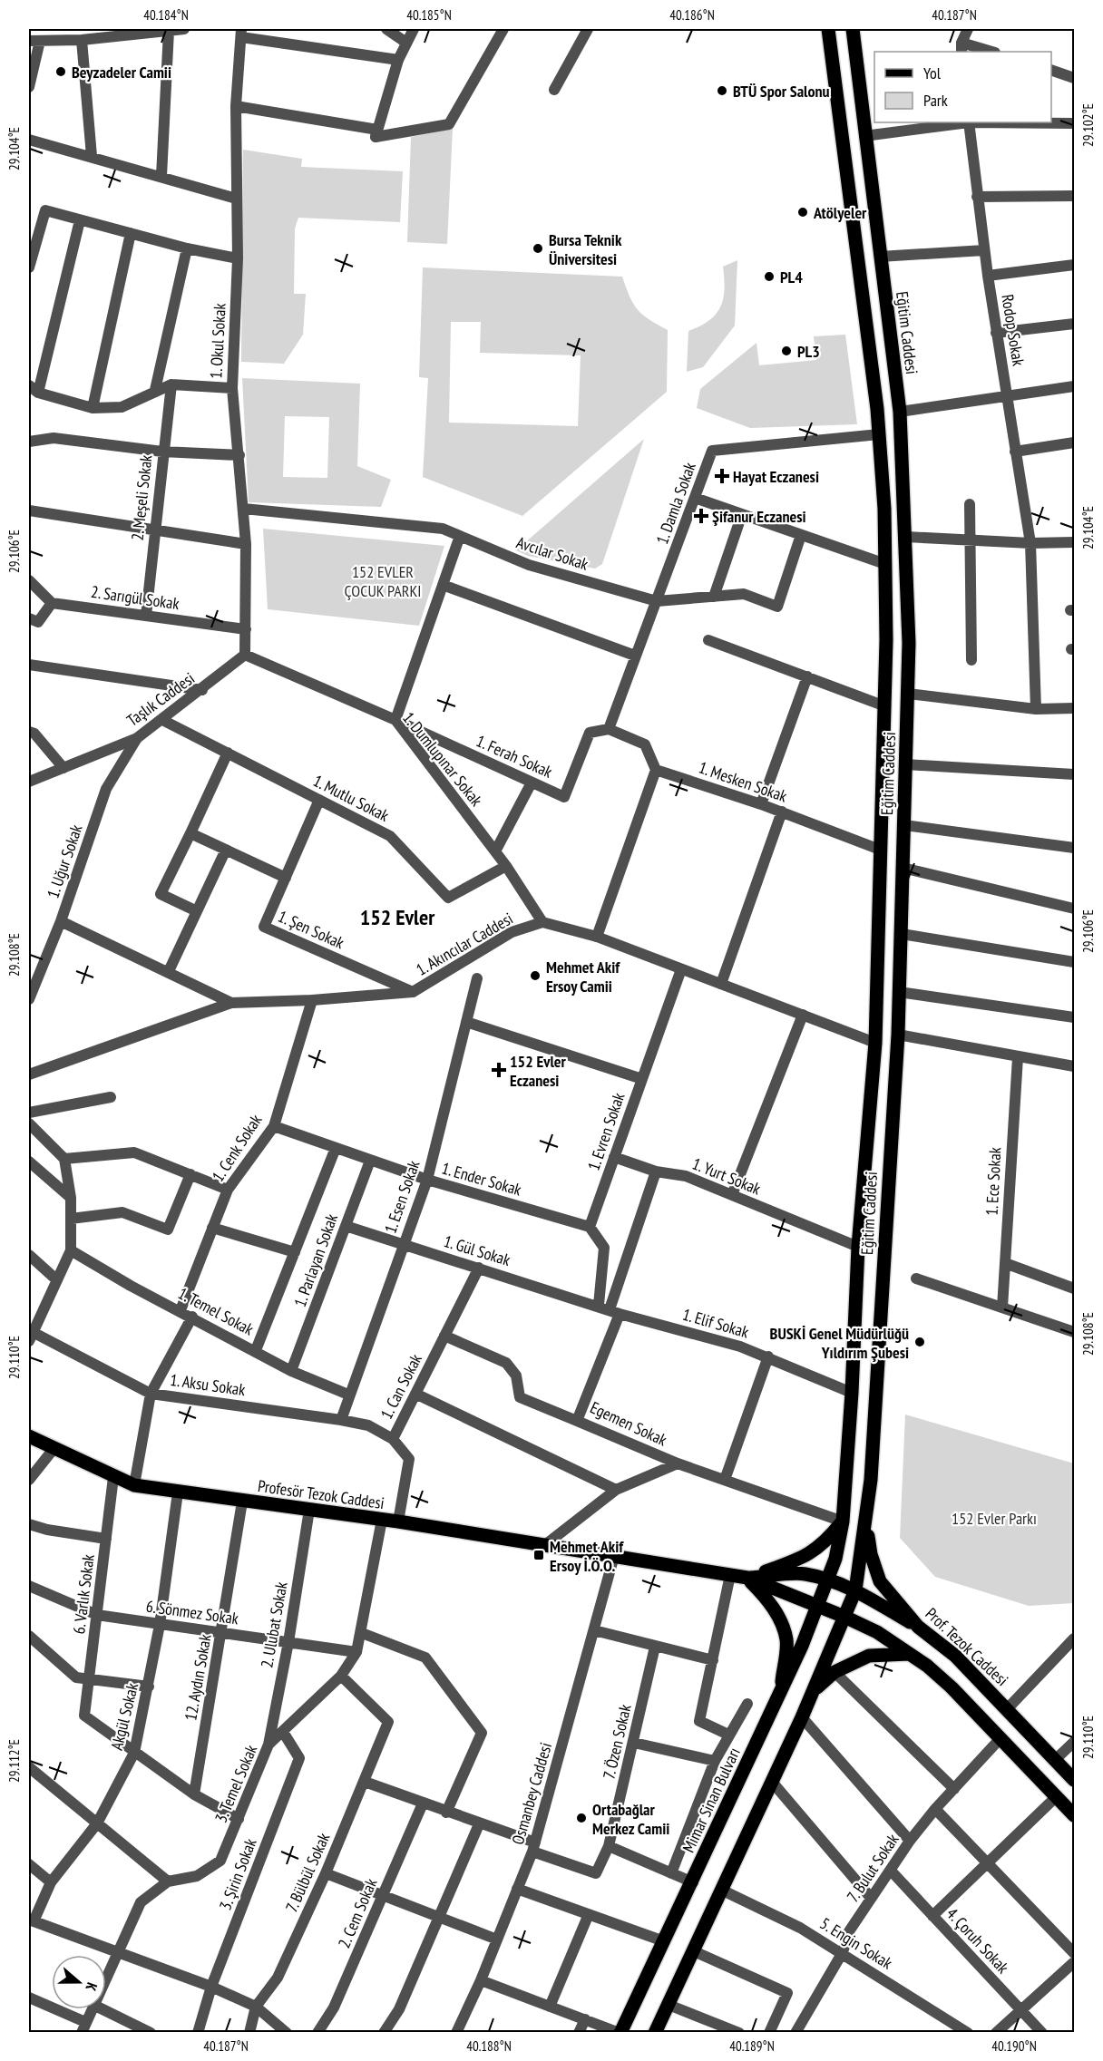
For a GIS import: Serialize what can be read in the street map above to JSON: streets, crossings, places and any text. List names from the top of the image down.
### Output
{
  "streets": {
    "main road": [
      "Eğitim Caddesi",
      "Profesör Tezok Caddesi",
      "Prof. Tezok Caddesi",
      "Mimar Sinan Bulvarı"
    ],
    "street": [
      "Rodop Sokak",
      "1. Okul Sokak",
      "2. Meşeli Sokak",
      "1. Damla Sokak",
      "Avcılar Sokak",
      "2. Sarıgül Sokak",
      "Taşlık Caddesi",
      "1. Ferah Sokak",
      "1. Dumlupınar Sokak",
      "1. Mesken Sokak",
      "1. Mutlu Sokak",
      "1. Uğur Sokak",
      "1. Şen Sokak",
      "1. Akıncılar Caddesi",
      "1. Evren Sokak",
      "1. Cenk Sokak",
      "1. Yurt Sokak",
      "1. Ender Sokak",
      "1. Ece Sokak",
      "1. Esen Sokak",
      "1. Gül Sokak",
      "1. Parlayan Sokak",
      "1. Temel Sokak",
      "1. Elif Sokak",
      "1. Aksu Sokak",
      "1. Can Sokak",
      "Egemen Sokak",
      "6. Varlık Sokak",
      "6. Sönmez Sokak",
      "2. Ulubat Sokak",
      "12. Aydın Sokak",
      "Akgül Sokak",
      "7. Özen Sokak",
      "3. Temel Sokak",
      "Osmanbey Caddesi",
      "7. Bulut Sokak",
      "7. Bülbül Sokak",
      "3. Şirin Sokak",
      "2. Cem Sokak",
      "4. Çoruh Sokak",
      "5. Engin Sokak"
    ]
  },
  "crossings": [
    ["Eğitim Caddesi", "1. Damla Sokak"],
    ["Eğitim Caddesi", "1. Mesken Sokak"],
    ["Eğitim Caddesi", "1. Yurt Sokak"],
    ["Eğitim Caddesi", "1. Elif Sokak"],
    ["Eğitim Caddesi", "Egemen Sokak"],
    ["Eğitim Caddesi", "Prof. Tezok Caddesi"],
    ["Eğitim Caddesi", "Mimar Sinan Bulvarı"],
    ["1. Okul Sokak", "Avcılar Sokak"],
    ["1. Okul Sokak", "2. Sarıgül Sokak"],
    ["1. Okul Sokak", "Taşlık Caddesi"],
    ["1. Okul Sokak", "1. Dumlupınar Sokak"],
    ["2. Meşeli Sokak", "2. Sarıgül Sokak"],
    ["1. Damla Sokak", "Avcılar Sokak"],
    ["Taşlık Caddesi", "1. Dumlupınar Sokak"],
    ["Taşlık Caddesi", "1. Mutlu Sokak"],
    ["Taşlık Caddesi", "1. Uğur Sokak"],
    ["1. Ferah Sokak", "1. Dumlupınar Sokak"],
    ["1. Dumlupınar Sokak", "1. Mutlu Sokak"],
    ["1. Dumlupınar Sokak", "1. Akıncılar Caddesi"],
    ["1. Mutlu Sokak", "1. Şen Sokak"],
    ["1. Şen Sokak", "1. Akıncılar Caddesi"],
    ["1. Akıncılar Caddesi", "1. Cenk Sokak"],
    ["1. Evren Sokak", "1. Yurt Sokak"],
    ["1. Evren Sokak", "1. Ender Sokak"],
    ["1. Cenk Sokak", "1. Ender Sokak"],
    ["1. Cenk Sokak", "1. Temel Sokak"],
    ["1. Ender Sokak", "1. Esen Sokak"],
    ["1. Ender Sokak", "1. Parlayan Sokak"],
    ["1. Esen Sokak", "1. Gül Sokak"],
    ["1. Esen Sokak", "1. Temel Sokak"],
    ["1. Esen Sokak", "1. Aksu Sokak"],
    ["1. Gül Sokak", "1. Parlayan Sokak"],
    ["1. Gül Sokak", "1. Elif Sokak"],
    ["1. Gül Sokak", "1. Can Sokak"],
    ["1. Gül Sokak", "Egemen Sokak"],
    ["1. Parlayan Sokak", "1. Temel Sokak"],
    ["1. Elif Sokak", "Egemen Sokak"],
    ["1. Aksu Sokak", "1. Can Sokak"],
    ["1. Can Sokak", "Profesör Tezok Caddesi"],
    ["Profesör Tezok Caddesi", "6. Varlık Sokak"],
    ["Profesör Tezok Caddesi", "2. Ulubat Sokak"],
    ["Profesör Tezok Caddesi", "12. Aydın Sokak"],
    ["Profesör Tezok Caddesi", "Akgül Sokak"],
    ["Profesör Tezok Caddesi", "3. Temel Sokak"],
    ["Profesör Tezok Caddesi", "Osmanbey Caddesi"],
    ["6. Varlık Sokak", "6. Sönmez Sokak"],
    ["6. Varlık Sokak", "Akgül Sokak"],
    ["6. Sönmez Sokak", "2. Ulubat Sokak"],
    ["6. Sönmez Sokak", "12. Aydın Sokak"],
    ["6. Sönmez Sokak", "Akgül Sokak"],
    ["6. Sönmez Sokak", "3. Temel Sokak"],
    ["2. Ulubat Sokak", "3. Temel Sokak"],
    ["7. Özen Sokak", "Osmanbey Caddesi"],
    ["3. Temel Sokak", "7. Bülbül Sokak"],
    ["3. Temel Sokak", "3. Şirin Sokak"],
    ["7. Bulut Sokak", "4. Çoruh Sokak"],
    ["7. Bulut Sokak", "5. Engin Sokak"]
  ],
  "districts": ["152 Evler"],
  "parks": ["152 EVLER ÇOCUK PARKI", "152 Evler Parkı"],
  "places": {
    "other": [
      "Beyzadeler Camii",
      "BTÜ Spor Salonu",
      "Atölyeler",
      "Bursa Teknik Üniversitesi",
      "PL4",
      "PL3",
      "Mehmet Akif Ersoy Camii",
      "BUSKİ Genel Müdürlüğü Yıldırım Şubesi",
      "Ortabağlar Merkez Camii"
    ],
    "health": ["Hayat Eczanesi", "Şifanur Eczanesi", "152 Evler Eczanesi"],
    "transit": ["Mehmet Akif Ersoy İ.Ö.O."]
  },
  "legend": ["Yol", "Park"],
  "north": "right",
  "coordinates": [
    "40.184°N",
    "40.185°N",
    "40.186°N",
    "40.187°N",
    "29.102°E",
    "29.104°E",
    "29.106°E",
    "29.108°E",
    "29.110°E",
    "29.112°E",
    "40.188°N",
    "40.189°N",
    "40.190°N"
  ]
}
